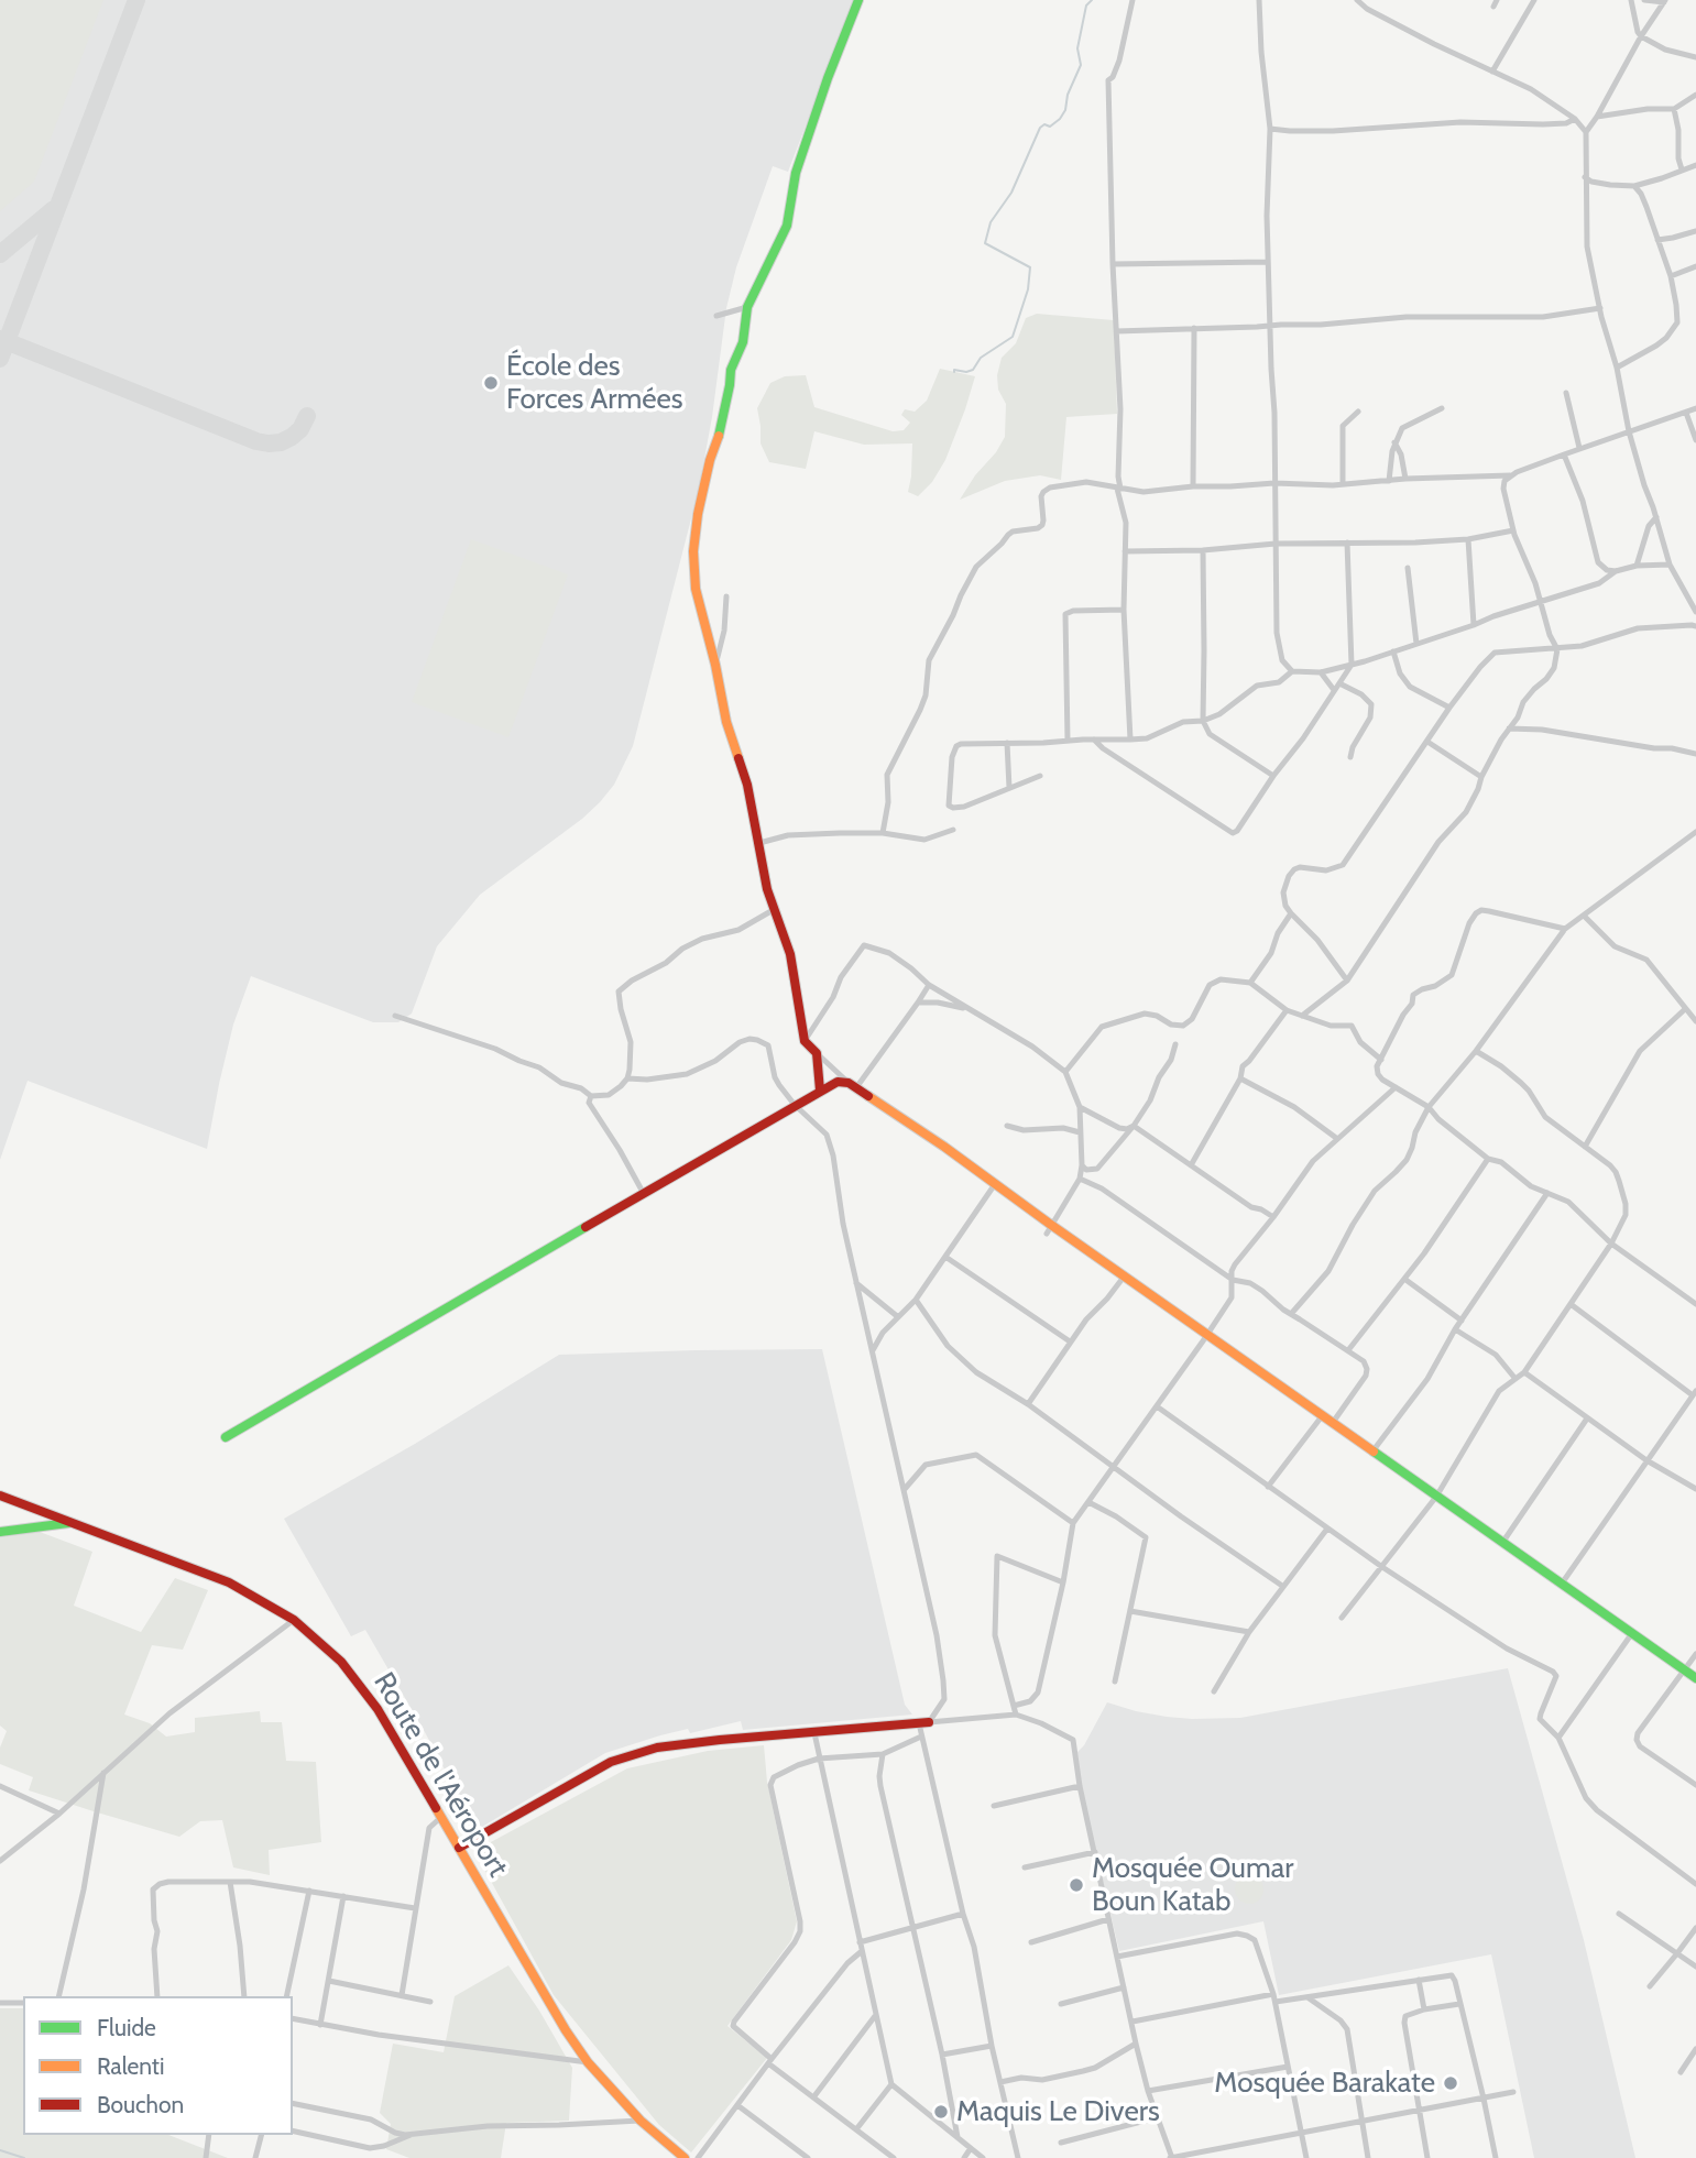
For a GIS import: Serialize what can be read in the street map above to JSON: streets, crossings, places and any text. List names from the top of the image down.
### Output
{
  "streets": {
    "street": ["Route de l'Aéroport"]
  },
  "places": [
    "École des Forces Armées",
    "Mosquée Oumar Boun Katab",
    "Mosquée Barakate",
    "Maquis Le Divers"
  ],
  "legend": ["Fluide", "Ralenti", "Bouchon"]
}
